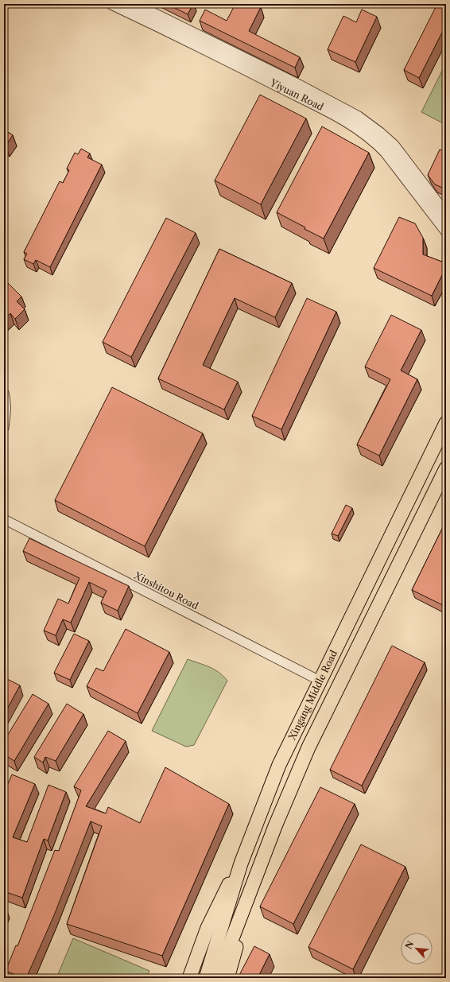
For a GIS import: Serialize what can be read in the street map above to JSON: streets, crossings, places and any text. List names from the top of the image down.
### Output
{
  "streets": {
    "main road": ["Xingang Middle Road"],
    "street": ["Yiyuan Road", "Xinshitou Road"]
  },
  "crossings": [
    ["Xinshitou Road", "Xingang Middle Road"]
  ],
  "north": "top left"
}
